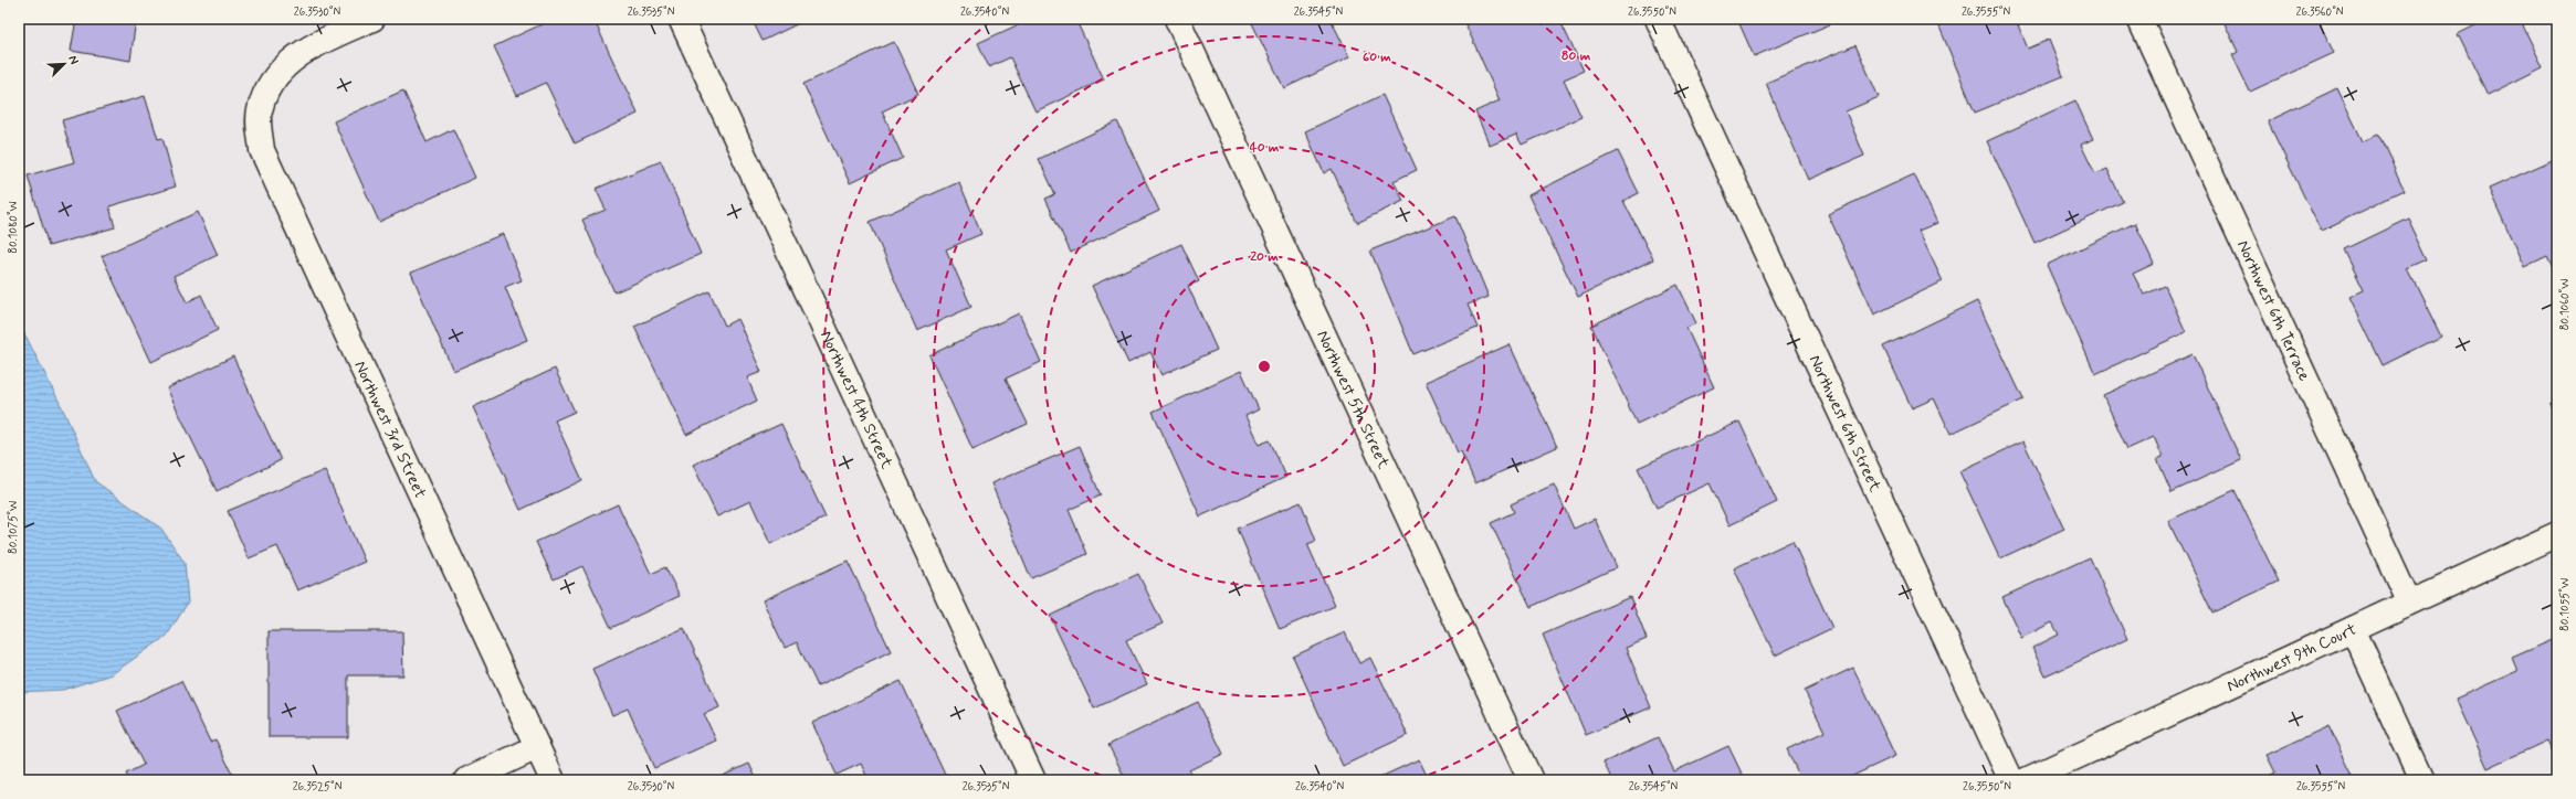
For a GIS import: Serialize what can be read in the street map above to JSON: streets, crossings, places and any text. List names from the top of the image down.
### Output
{
  "streets": {
    "street": [
      "Northwest 6th Terrace",
      "Northwest 4th Street",
      "Northwest 5th Street",
      "Northwest 6th Street",
      "Northwest 3rd Street",
      "Northwest 9th Court"
    ]
  },
  "crossings": [
    ["Northwest 6th Terrace", "Northwest 9th Court"]
  ],
  "north": "top right",
  "coordinates": [
    "26.3530°N",
    "26.3535°N",
    "26.3540°N",
    "26.3545°N",
    "26.3550°N",
    "26.3555°N",
    "26.3560°N",
    "80.1080°W",
    "80.1060°W",
    "80.1075°W",
    "80.1055°W",
    "26.3525°N"
  ],
  "rings": [
    "80 m",
    "60 m",
    "40 m",
    "20 m"
  ]
}
